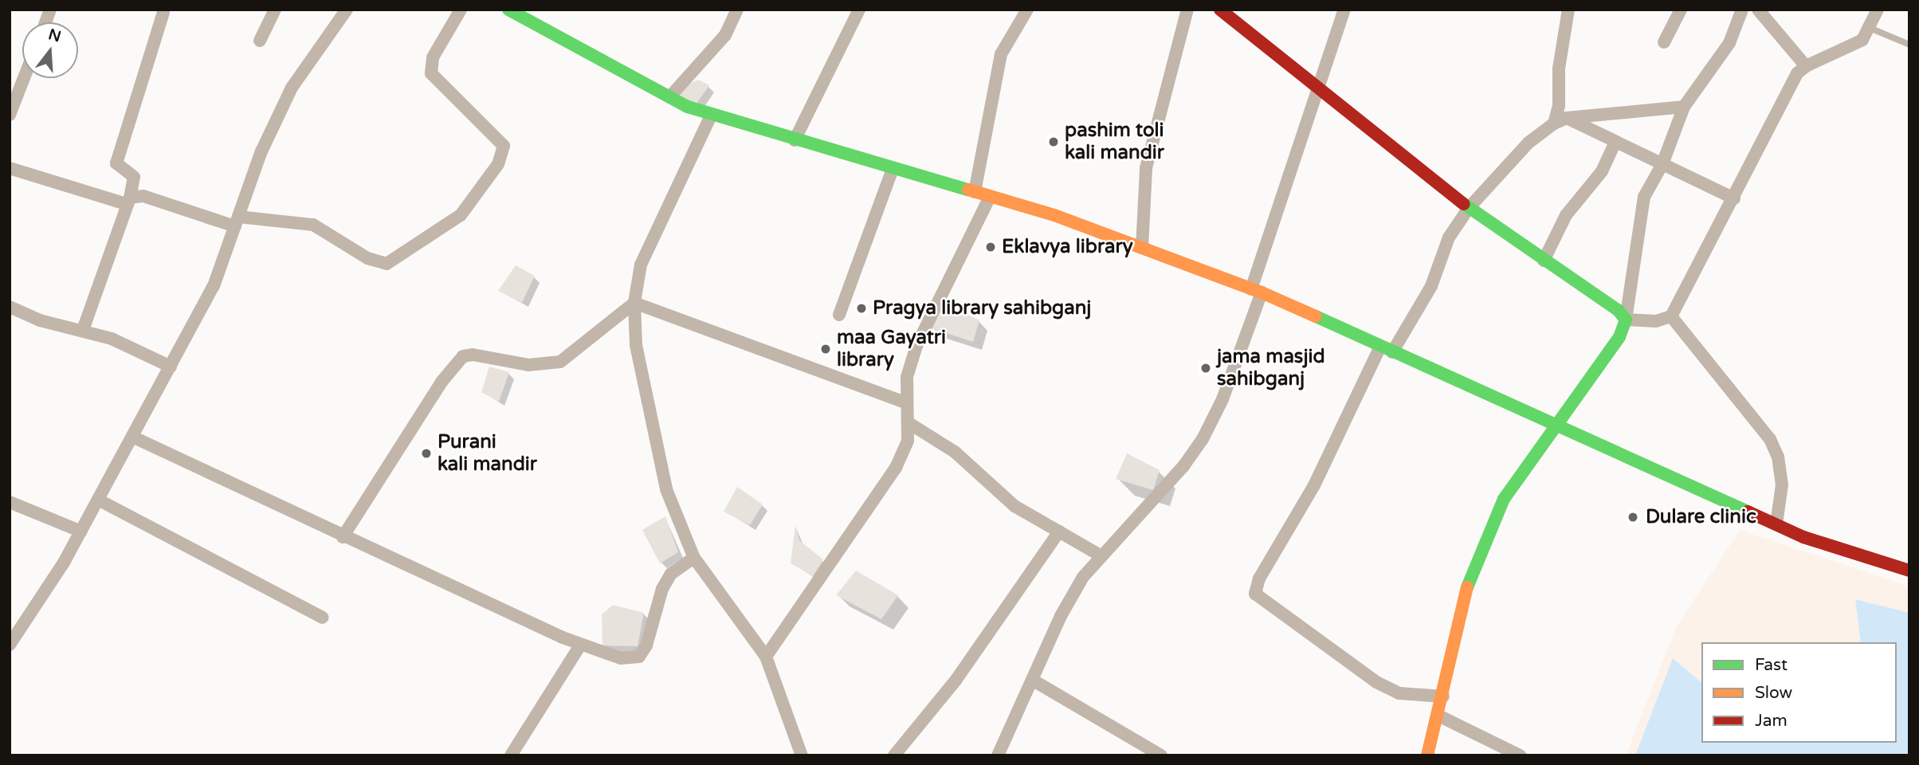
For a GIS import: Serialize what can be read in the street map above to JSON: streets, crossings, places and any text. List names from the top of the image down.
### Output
{
  "places": [
    "pashim toli kali mandir",
    "Eklavya library",
    "Pragya library sahibganj",
    "maa Gayatri library",
    "jama masjid sahibganj",
    "Purani kali mandir",
    "Dulare clinic"
  ],
  "legend": ["Fast", "Slow", "Jam"],
  "north": "top"
}
